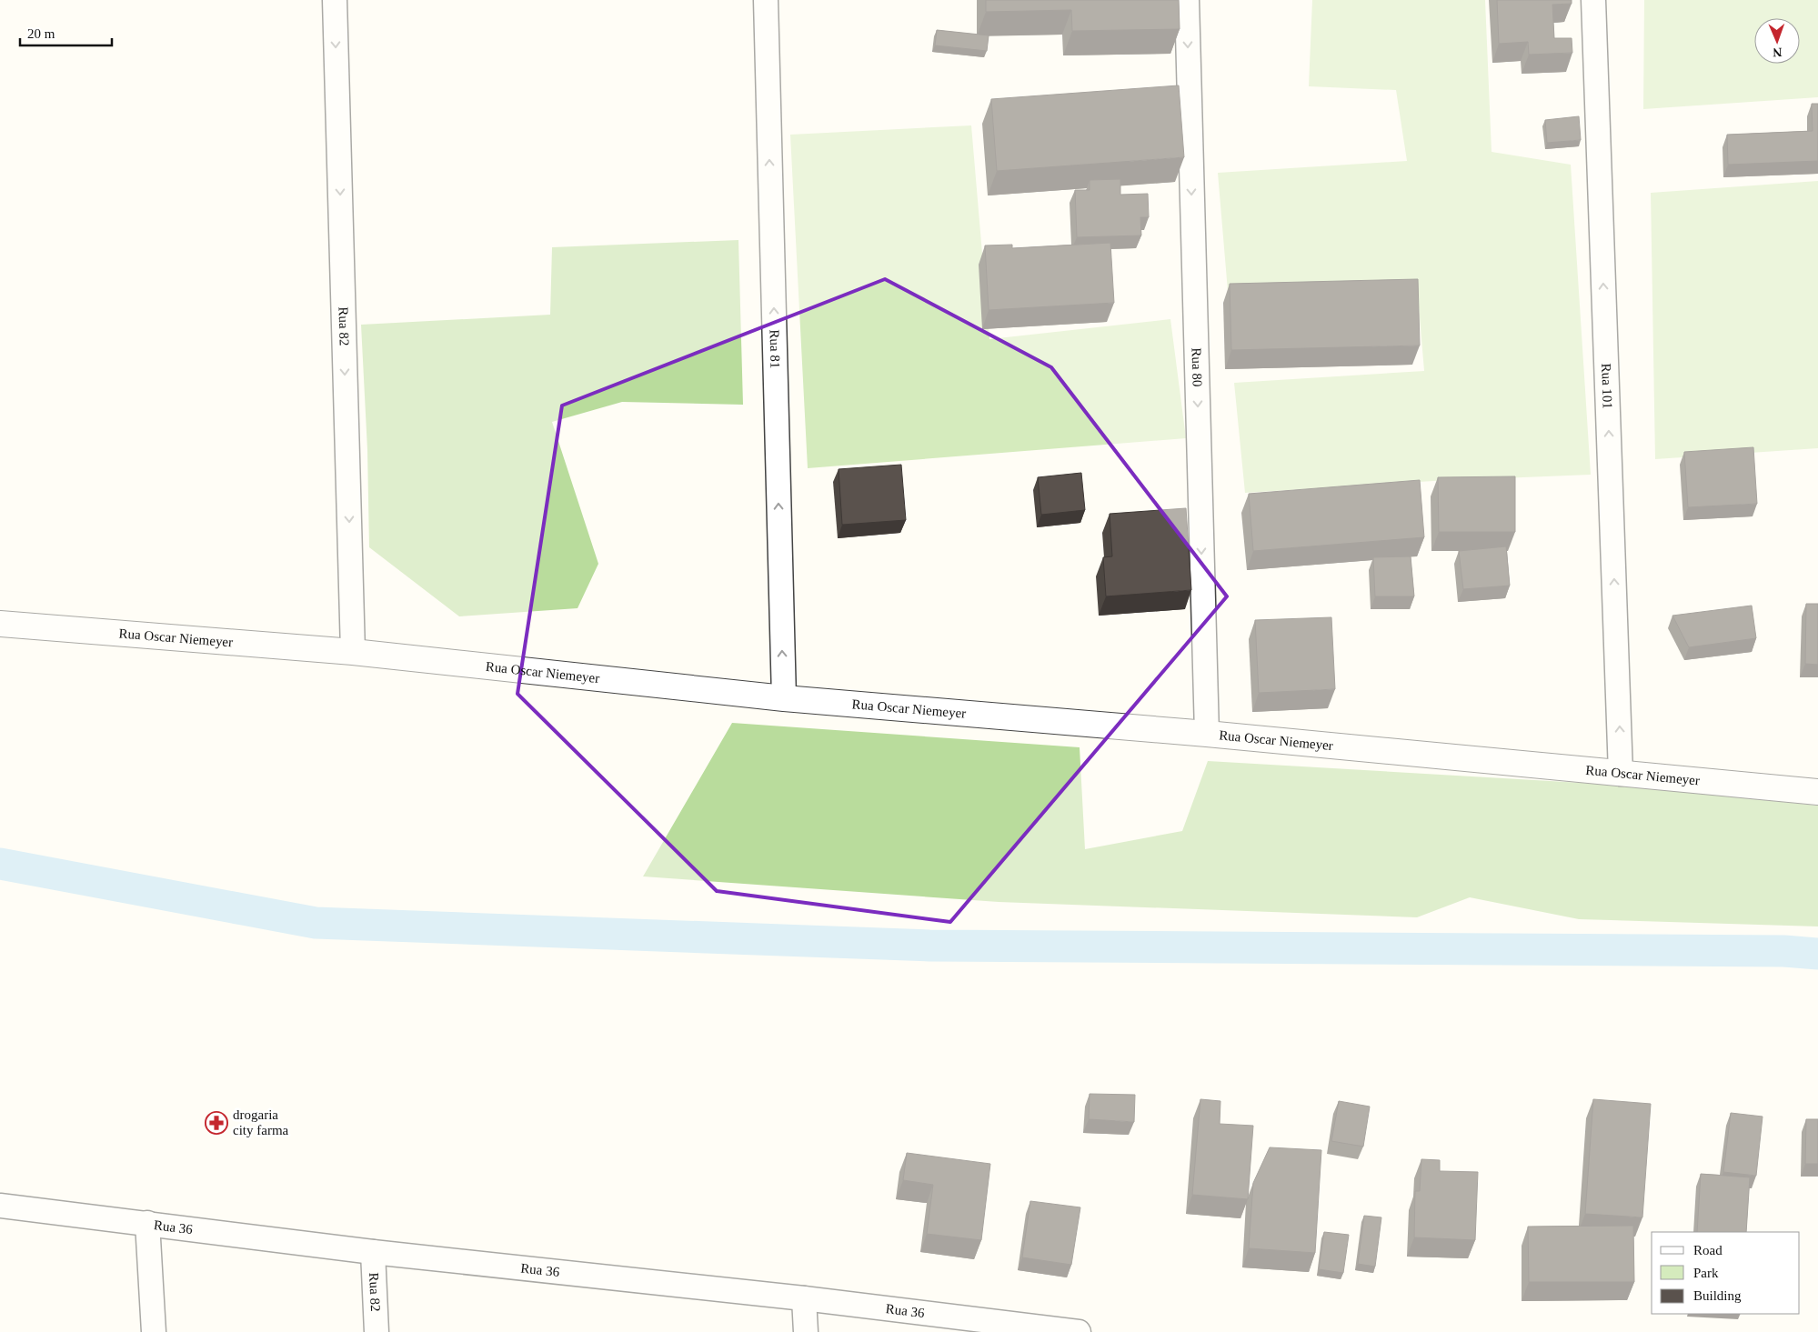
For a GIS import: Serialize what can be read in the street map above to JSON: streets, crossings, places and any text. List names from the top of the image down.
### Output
{
  "streets": {
    "street": [
      "Rua 82",
      "Rua 81",
      "Rua 80",
      "Rua 101",
      "Rua Oscar Niemeyer",
      "Rua 36"
    ]
  },
  "crossings": [
    ["Rua 82", "Rua Oscar Niemeyer"],
    ["Rua 82", "Rua 36"],
    ["Rua 81", "Rua Oscar Niemeyer"],
    ["Rua 80", "Rua Oscar Niemeyer"],
    ["Rua 101", "Rua Oscar Niemeyer"]
  ],
  "one_way": [
    "Rua 82",
    "Rua 81",
    "Rua 80",
    "Rua 101"
  ],
  "places": {
    "pharmacy": ["drogaria city farma"]
  },
  "legend": ["Road", "Park", "Building"],
  "scale_bar": "20 m",
  "north": "bottom"
}
